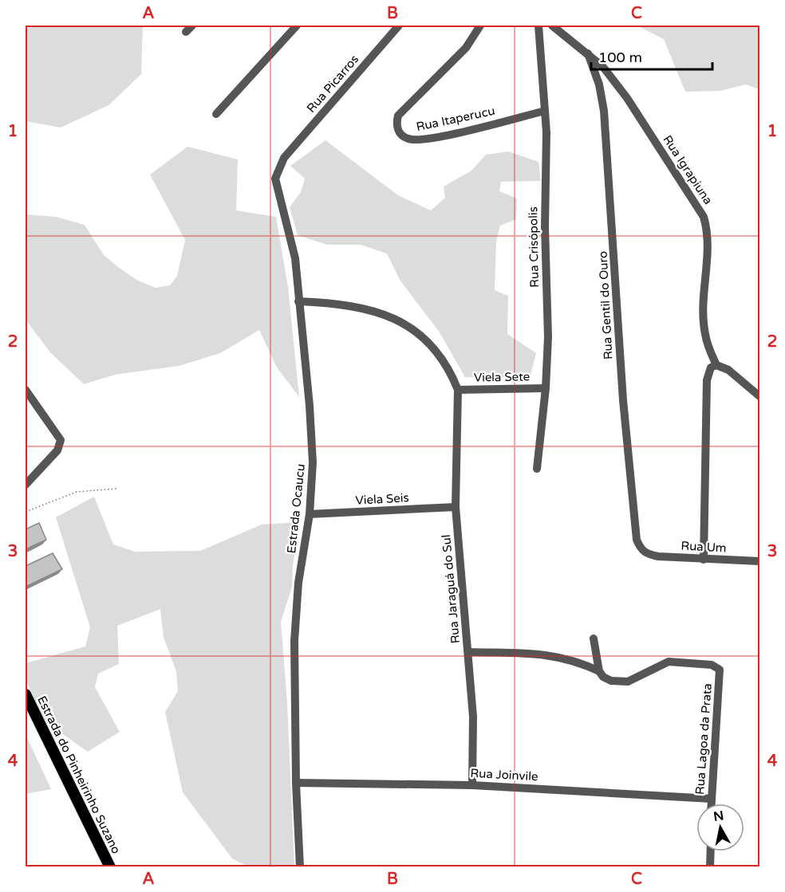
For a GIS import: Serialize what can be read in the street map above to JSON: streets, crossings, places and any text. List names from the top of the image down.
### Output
{
  "streets": {
    "main road": ["Estrada do Pinheirinho Suzano"],
    "street": [
      "Rua Picarros",
      "Rua Itaperucu",
      "Rua Igrapiuna",
      "Rua Crisópolis",
      "Rua Gentil do Ouro",
      "Viela Sete",
      "Viela Seis",
      "Estrada Ocaucu",
      "Rua Um",
      "Rua Jaraguá do Sul",
      "Rua Lagoa da Prata",
      "Rua Joinvile"
    ]
  },
  "crossings": [
    ["Rua Picarros", "Estrada Ocaucu"],
    ["Rua Itaperucu", "Rua Crisópolis"],
    ["Rua Igrapiuna", "Rua Gentil do Ouro"],
    ["Rua Crisópolis", "Viela Sete"],
    ["Rua Gentil do Ouro", "Rua Um"],
    ["Viela Sete", "Rua Jaraguá do Sul"],
    ["Viela Seis", "Estrada Ocaucu"],
    ["Viela Seis", "Rua Jaraguá do Sul"],
    ["Estrada Ocaucu", "Rua Joinvile"],
    ["Rua Jaraguá do Sul", "Rua Joinvile"],
    ["Rua Lagoa da Prata", "Rua Joinvile"]
  ],
  "scale_bar": "100 m",
  "north": "top",
  "grid": {
    "columns": ["A", "B", "C"],
    "rows": [
      "1",
      "2",
      "3",
      "4"
    ]
  }
}
